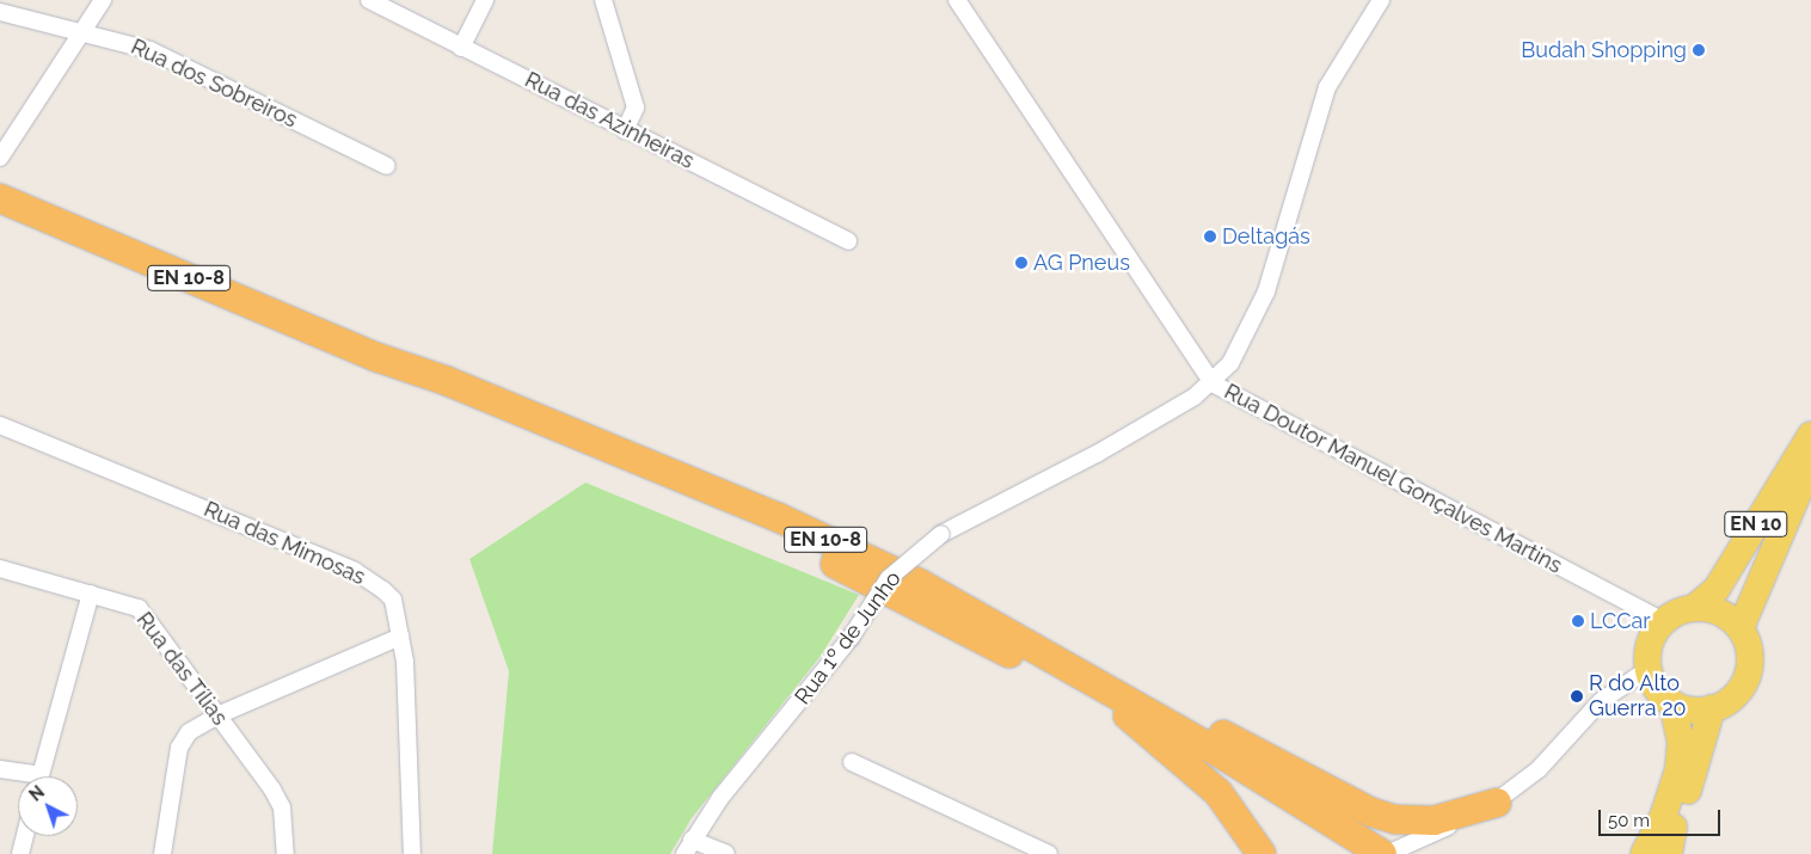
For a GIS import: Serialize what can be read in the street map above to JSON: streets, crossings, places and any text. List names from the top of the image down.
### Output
{
  "streets": {
    "highway": ["EN 10-8"],
    "main road": ["EN 10"],
    "street": [
      "Rua dos Sobreiros",
      "Rua das Azinheiras",
      "Rua Doutor Manuel Gonçalves Martins",
      "Rua das Mimosas",
      "Rua 1º de Junho",
      "Rua das Tílias"
    ]
  },
  "crossings": [
    ["Rua Doutor Manuel Gonçalves Martins", "EN 10"],
    ["Rua Doutor Manuel Gonçalves Martins", "Rua 1º de Junho"]
  ],
  "places": [
    "Budah Shopping",
    "Deltagás",
    "AG Pneus",
    "LCCar",
    "R do Alto Guerra 20"
  ],
  "scale_bar": "50 m",
  "north": "top left"
}
